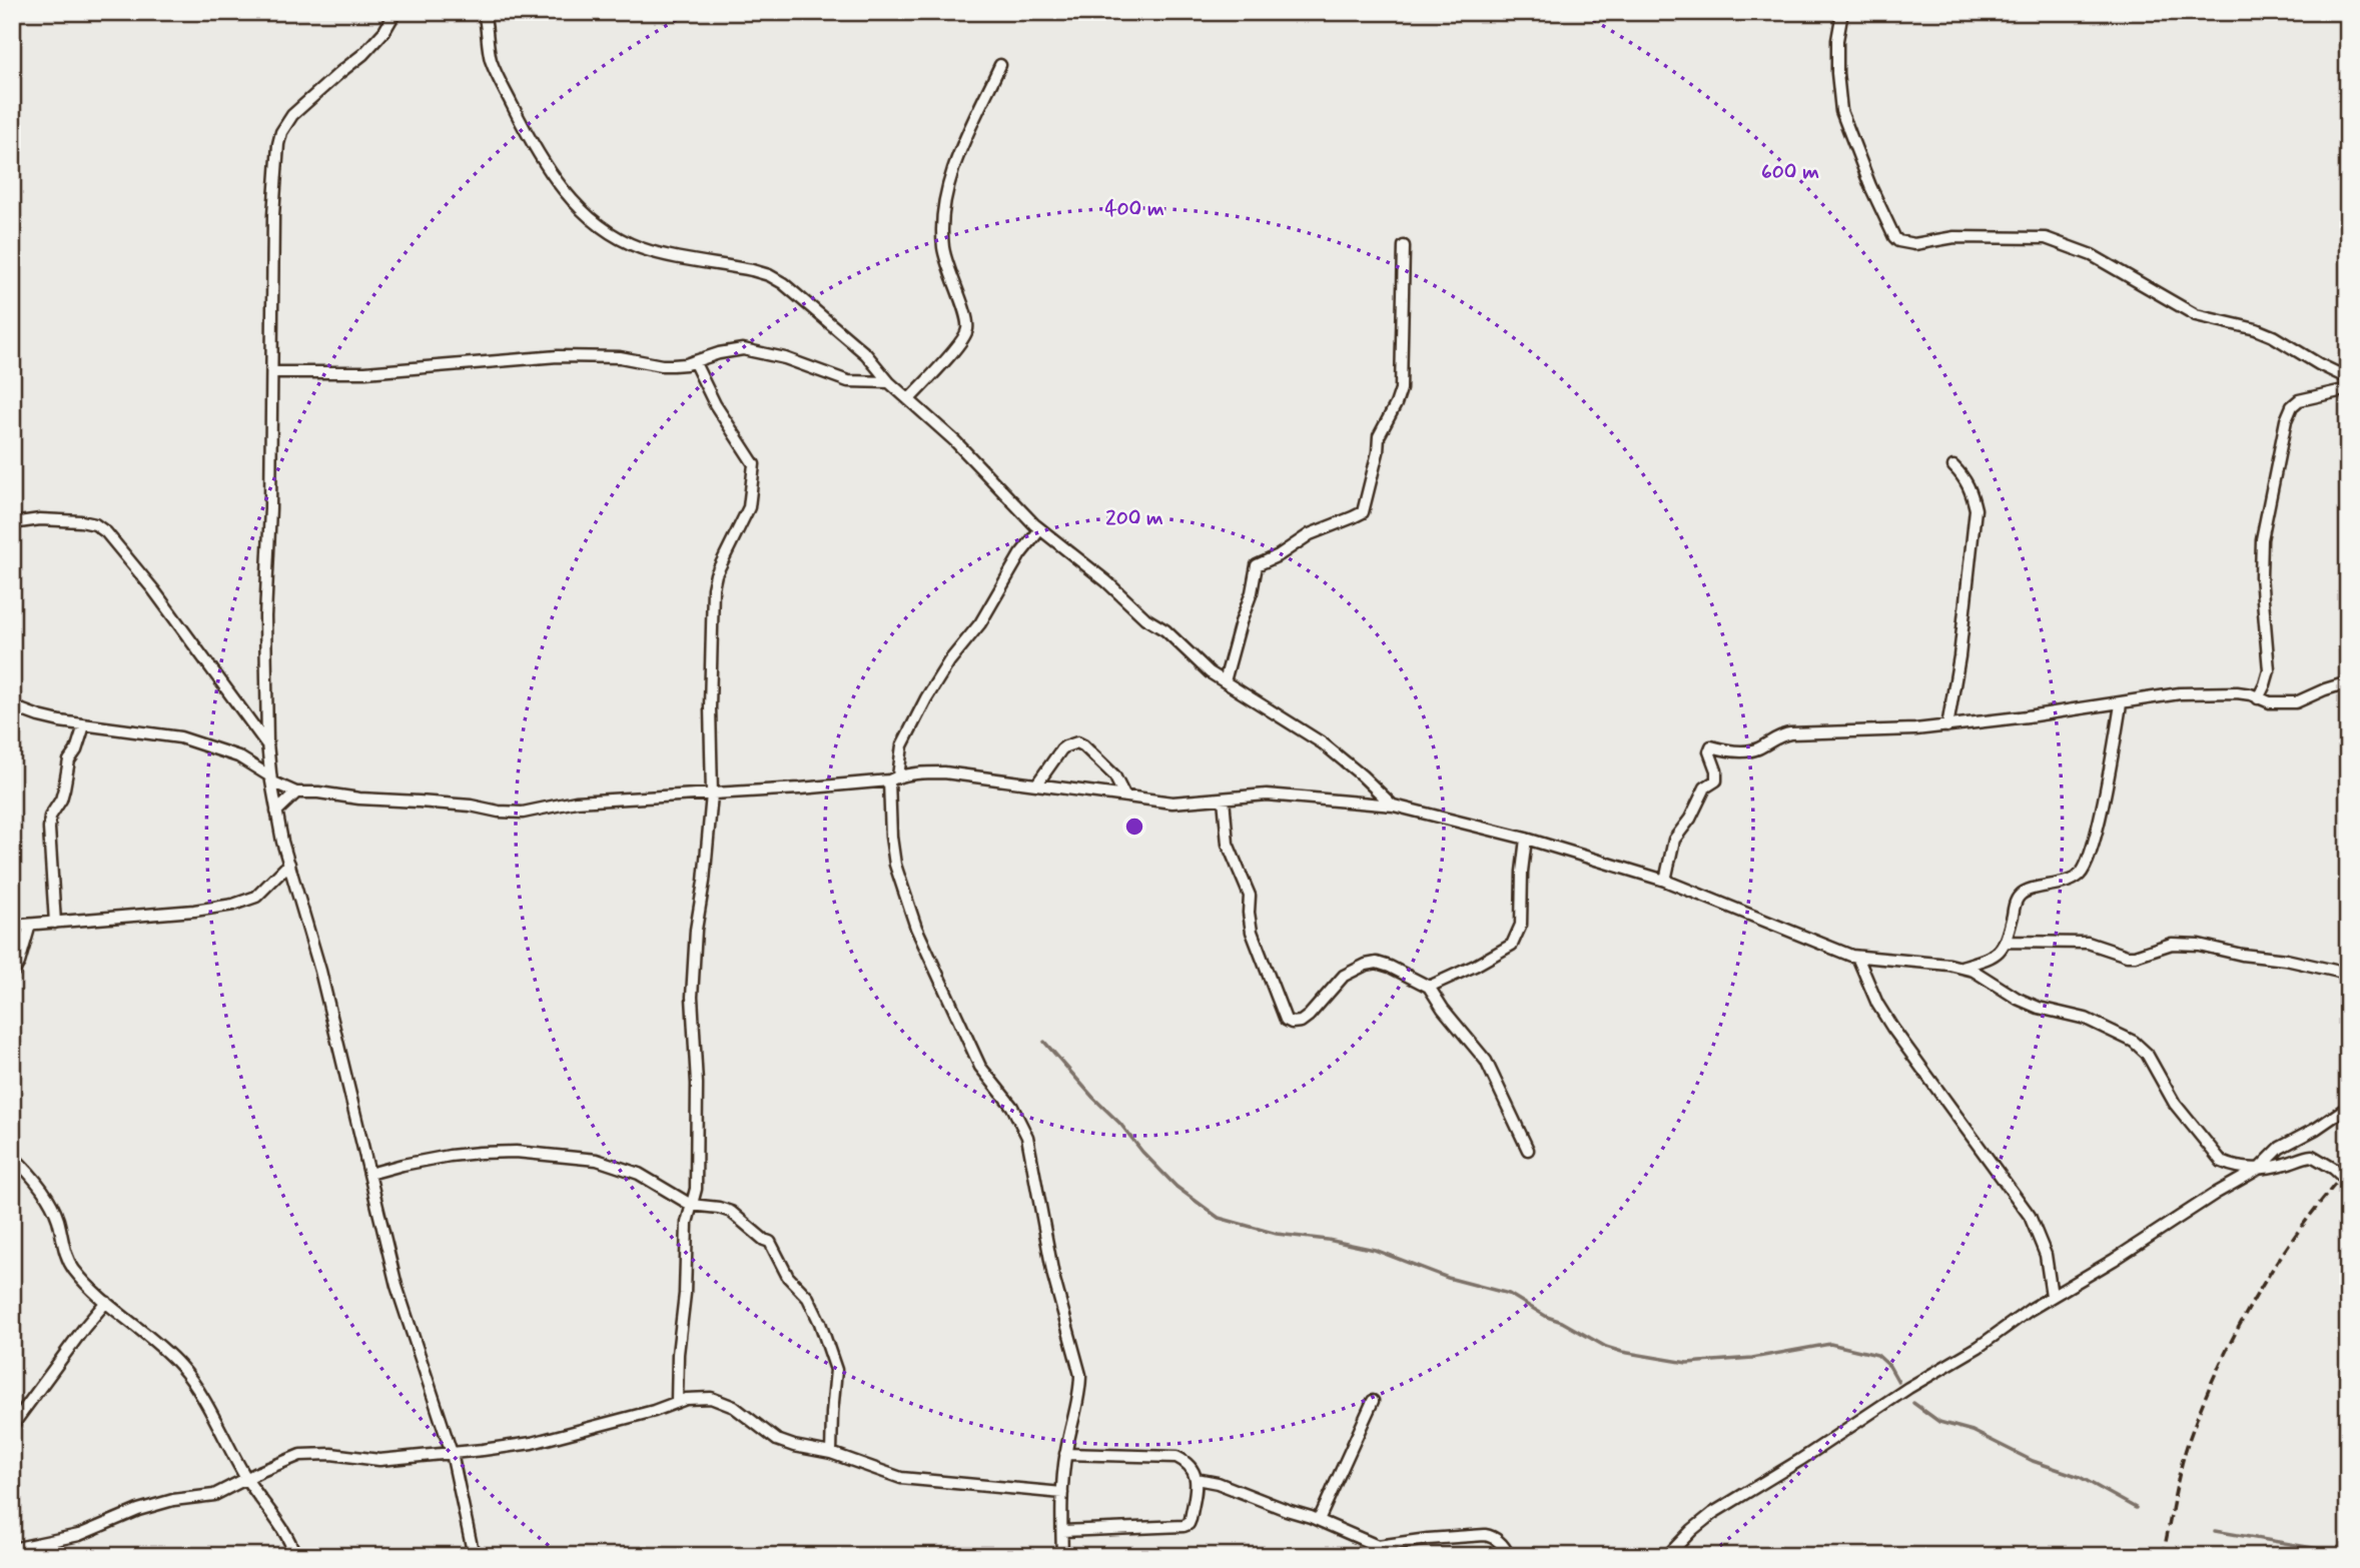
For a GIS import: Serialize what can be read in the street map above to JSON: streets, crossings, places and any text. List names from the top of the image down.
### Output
{
  "rings": ["600 m", "400 m", "200 m"]
}
